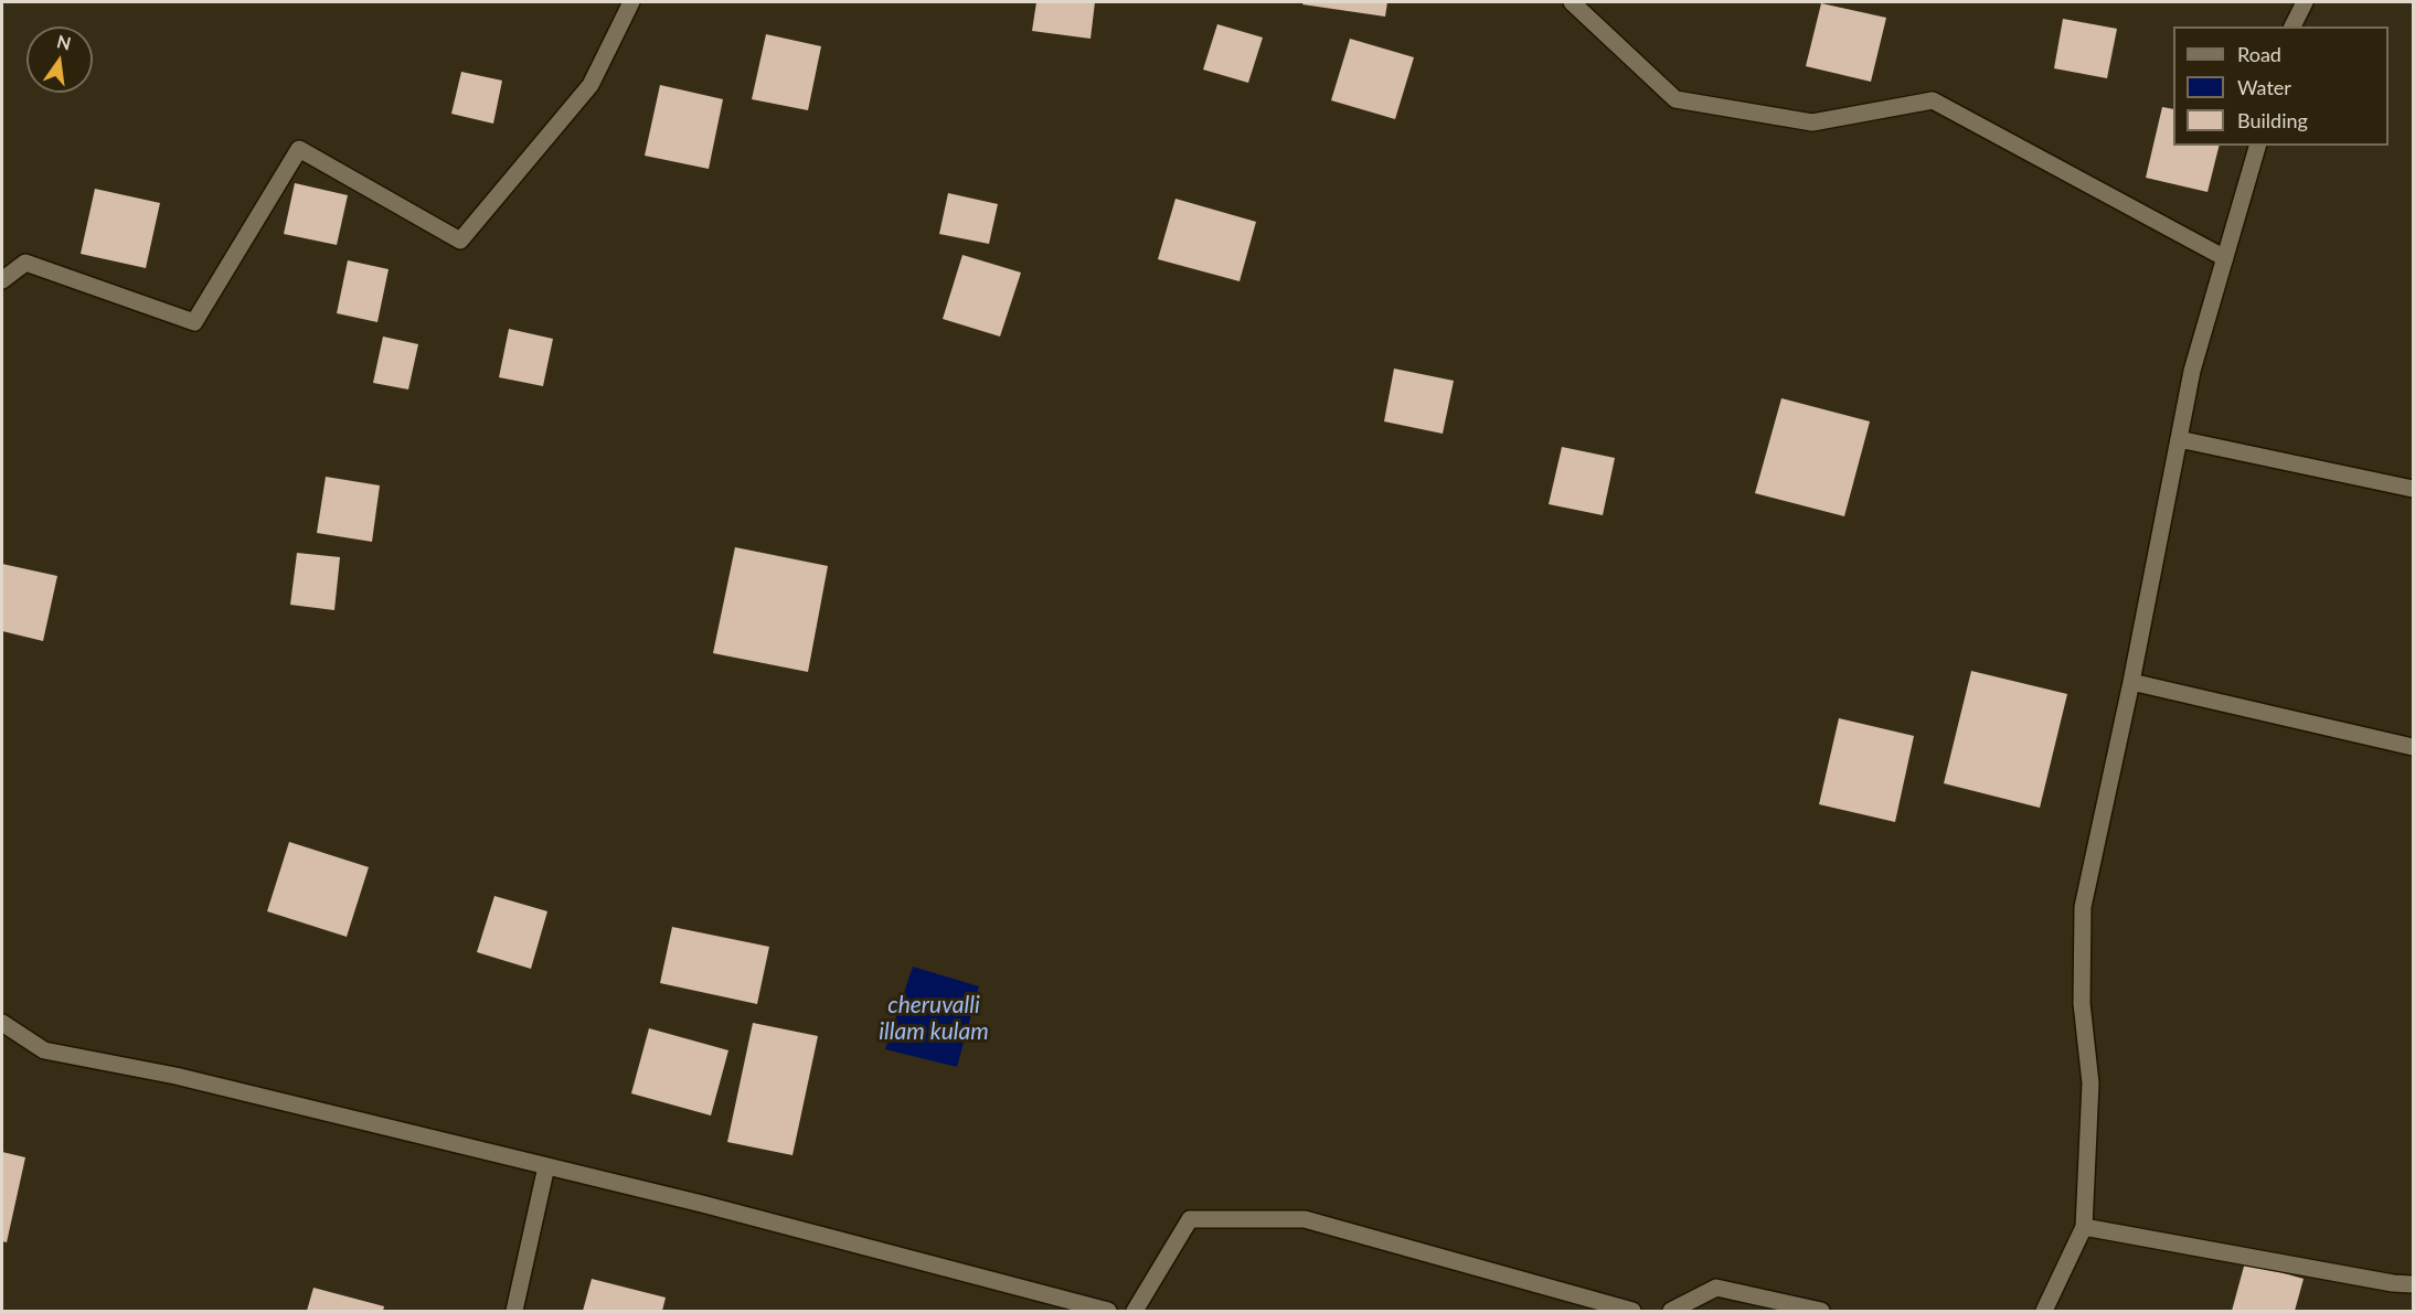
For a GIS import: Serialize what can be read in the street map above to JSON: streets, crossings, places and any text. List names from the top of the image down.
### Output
{
  "water": ["cheruvalli illam kulam"],
  "legend": ["Road", "Water", "Building"],
  "north": "top"
}
